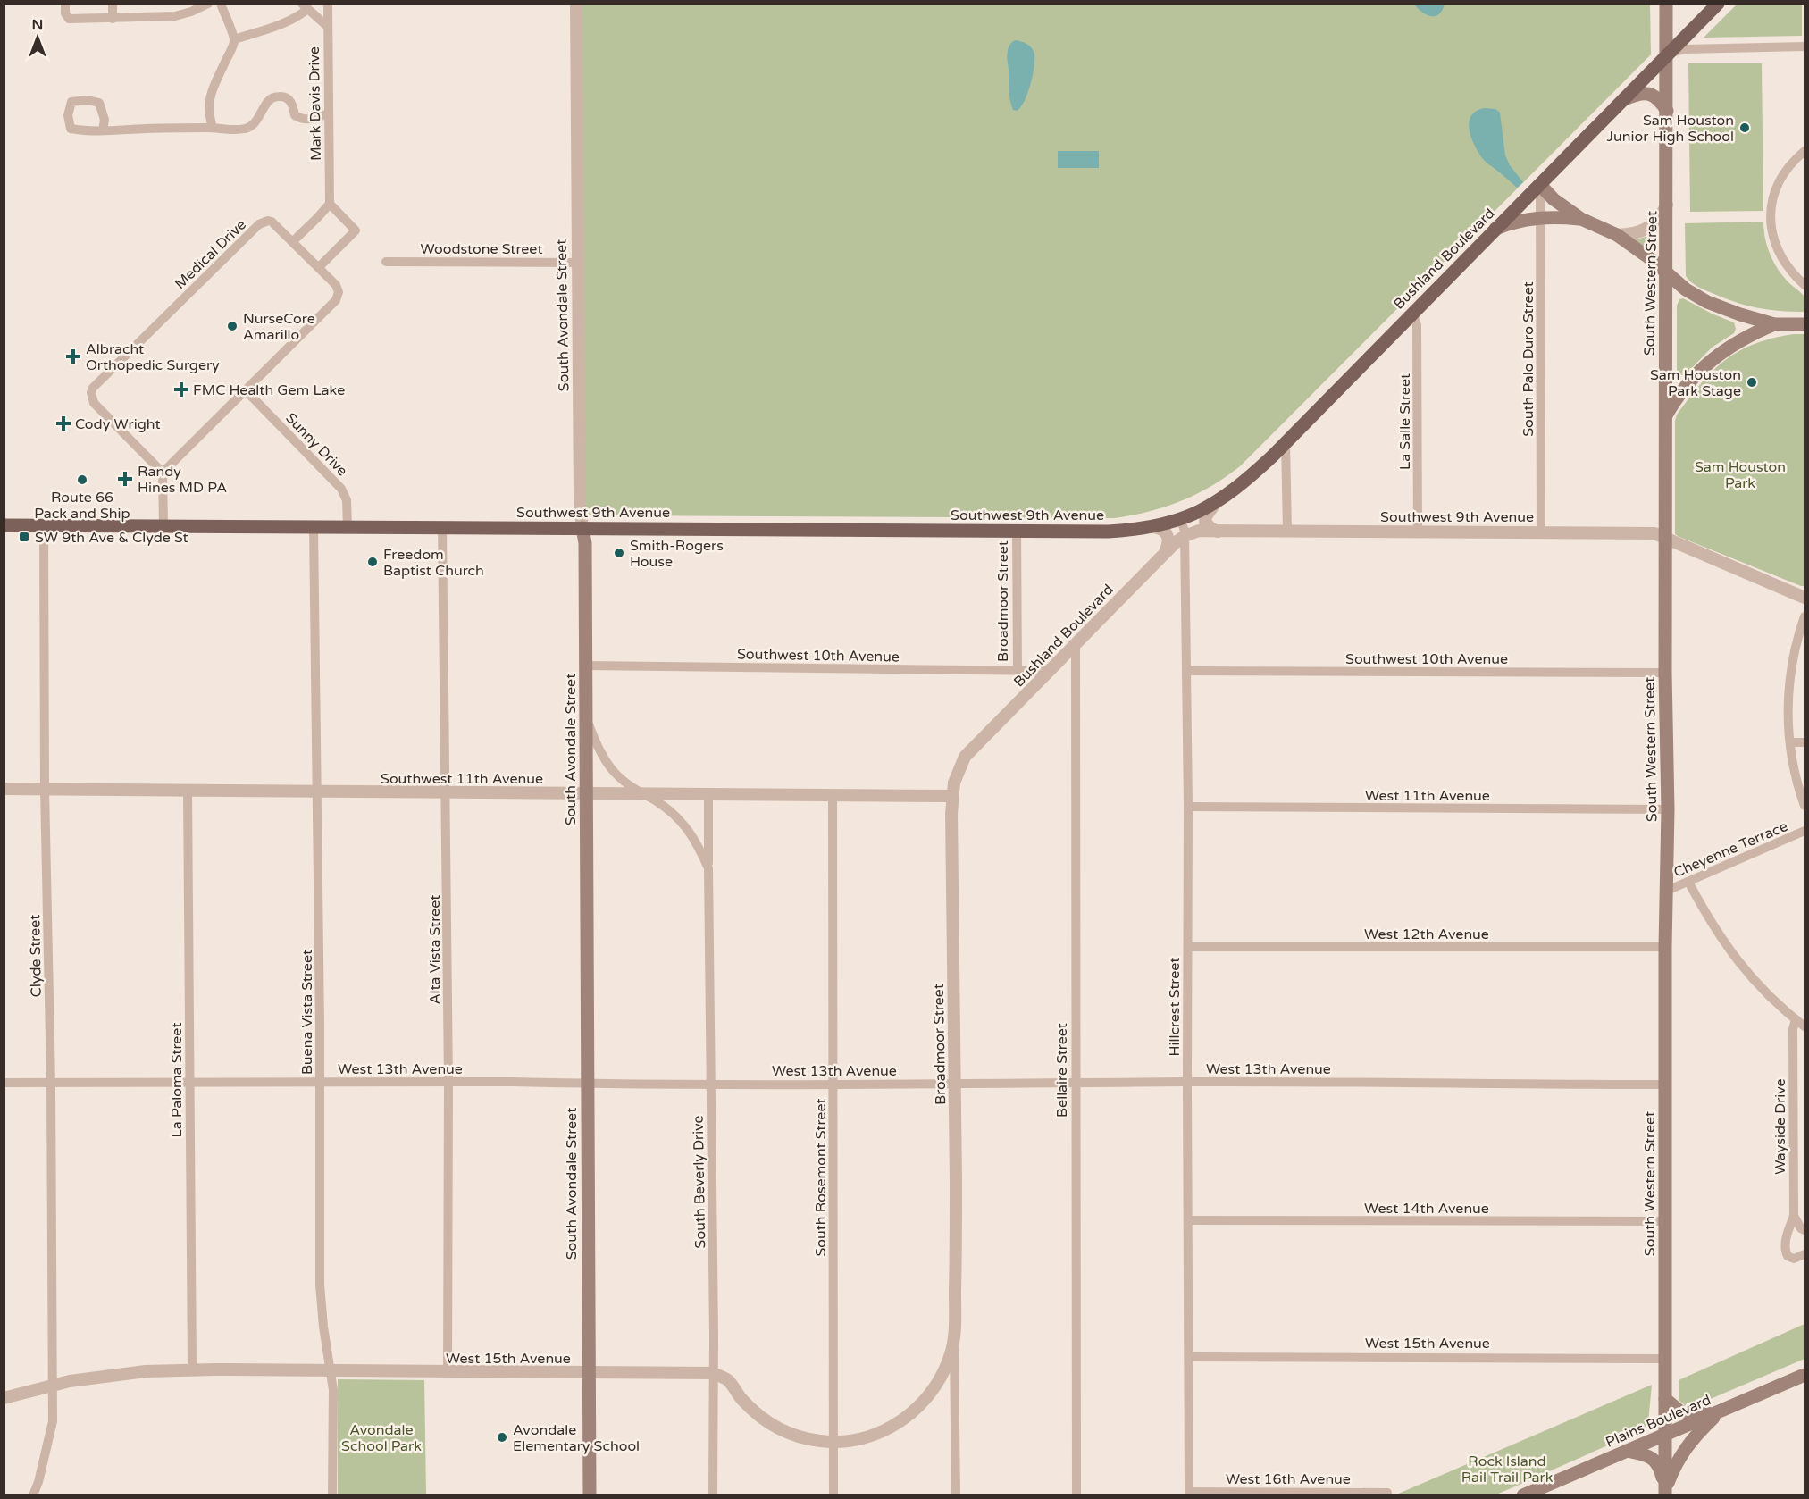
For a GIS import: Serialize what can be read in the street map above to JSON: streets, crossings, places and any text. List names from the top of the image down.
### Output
{
  "streets": {
    "main road": [
      "Bushland Boulevard",
      "South Western Street",
      "South Avondale Street",
      "Southwest 9th Avenue",
      "Plains Boulevard"
    ],
    "street": [
      "Mark Davis Drive",
      "Woodstone Street",
      "Medical Drive",
      "South Palo Duro Street",
      "La Salle Street",
      "Sunny Drive",
      "Broadmoor Street",
      "Southwest 10th Avenue",
      "Southwest 11th Avenue",
      "West 11th Avenue",
      "Cheyenne Terrace",
      "West 12th Avenue",
      "Alta Vista Street",
      "Clyde Street",
      "Hillcrest Street",
      "Buena Vista Street",
      "West 13th Avenue",
      "Bellaire Street",
      "La Paloma Street",
      "Wayside Drive",
      "South Rosemont Street",
      "South Beverly Drive",
      "West 14th Avenue",
      "West 15th Avenue",
      "West 16th Avenue"
    ]
  },
  "crossings": [
    ["Woodstone Street", "South Avondale Street"],
    ["Medical Drive", "Sunny Drive"],
    ["Bushland Boulevard", "South Western Street"],
    ["Bushland Boulevard", "South Palo Duro Street"],
    ["Bushland Boulevard", "La Salle Street"],
    ["Bushland Boulevard", "Southwest 9th Avenue"],
    ["Bushland Boulevard", "Broadmoor Street"],
    ["Bushland Boulevard", "Southwest 10th Avenue"],
    ["Bushland Boulevard", "Hillcrest Street"],
    ["Bushland Boulevard", "Bellaire Street"],
    ["South Western Street", "Southwest 9th Avenue"],
    ["South Western Street", "Southwest 10th Avenue"],
    ["South Western Street", "West 11th Avenue"],
    ["South Western Street", "Cheyenne Terrace"],
    ["South Western Street", "West 12th Avenue"],
    ["South Western Street", "West 13th Avenue"],
    ["South Western Street", "West 14th Avenue"],
    ["South Western Street", "West 15th Avenue"],
    ["South Western Street", "Plains Boulevard"],
    ["South Avondale Street", "Southwest 9th Avenue"],
    ["South Avondale Street", "Southwest 10th Avenue"],
    ["South Avondale Street", "Southwest 11th Avenue"],
    ["South Avondale Street", "West 13th Avenue"],
    ["South Avondale Street", "South Beverly Drive"],
    ["South Avondale Street", "West 15th Avenue"],
    ["South Palo Duro Street", "Southwest 9th Avenue"],
    ["La Salle Street", "Southwest 9th Avenue"],
    ["Sunny Drive", "Southwest 9th Avenue"],
    ["Southwest 9th Avenue", "Broadmoor Street"],
    ["Southwest 9th Avenue", "Alta Vista Street"],
    ["Southwest 9th Avenue", "Clyde Street"],
    ["Southwest 9th Avenue", "Hillcrest Street"],
    ["Southwest 9th Avenue", "Buena Vista Street"],
    ["Broadmoor Street", "Southwest 10th Avenue"],
    ["Broadmoor Street", "Southwest 11th Avenue"],
    ["Broadmoor Street", "West 13th Avenue"],
    ["Broadmoor Street", "South Rosemont Street"],
    ["Southwest 10th Avenue", "Hillcrest Street"],
    ["Southwest 11th Avenue", "Alta Vista Street"],
    ["Southwest 11th Avenue", "Clyde Street"],
    ["Southwest 11th Avenue", "Buena Vista Street"],
    ["Southwest 11th Avenue", "La Paloma Street"],
    ["Southwest 11th Avenue", "South Rosemont Street"],
    ["Southwest 11th Avenue", "South Beverly Drive"],
    ["West 11th Avenue", "Hillcrest Street"],
    ["West 12th Avenue", "Hillcrest Street"],
    ["Alta Vista Street", "West 13th Avenue"],
    ["Alta Vista Street", "West 15th Avenue"],
    ["Clyde Street", "West 13th Avenue"],
    ["Clyde Street", "West 15th Avenue"],
    ["Hillcrest Street", "West 13th Avenue"],
    ["Hillcrest Street", "West 14th Avenue"],
    ["Hillcrest Street", "West 15th Avenue"],
    ["Hillcrest Street", "West 16th Avenue"],
    ["Buena Vista Street", "West 13th Avenue"],
    ["Buena Vista Street", "West 15th Avenue"],
    ["West 13th Avenue", "Bellaire Street"],
    ["West 13th Avenue", "La Paloma Street"],
    ["West 13th Avenue", "South Rosemont Street"],
    ["West 13th Avenue", "South Beverly Drive"],
    ["La Paloma Street", "West 15th Avenue"],
    ["South Beverly Drive", "West 15th Avenue"]
  ],
  "parks": ["Sam Houston Park", "Avondale School Park", "Rock Island Rail Trail Park"],
  "places": {
    "other": [
      "Sam Houston Junior High School",
      "NurseCore Amarillo",
      "Sam Houston Park Stage",
      "Route 66 Pack and Ship",
      "Smith-Rogers House",
      "Freedom Baptist Church",
      "Avondale Elementary School"
    ],
    "health": [
      "Albracht Orthopedic Surgery",
      "FMC Health Gem Lake",
      "Cody Wright",
      "Randy Hines MD PA"
    ],
    "transit": ["SW 9th Ave & Clyde St"]
  },
  "north": "top"
}
